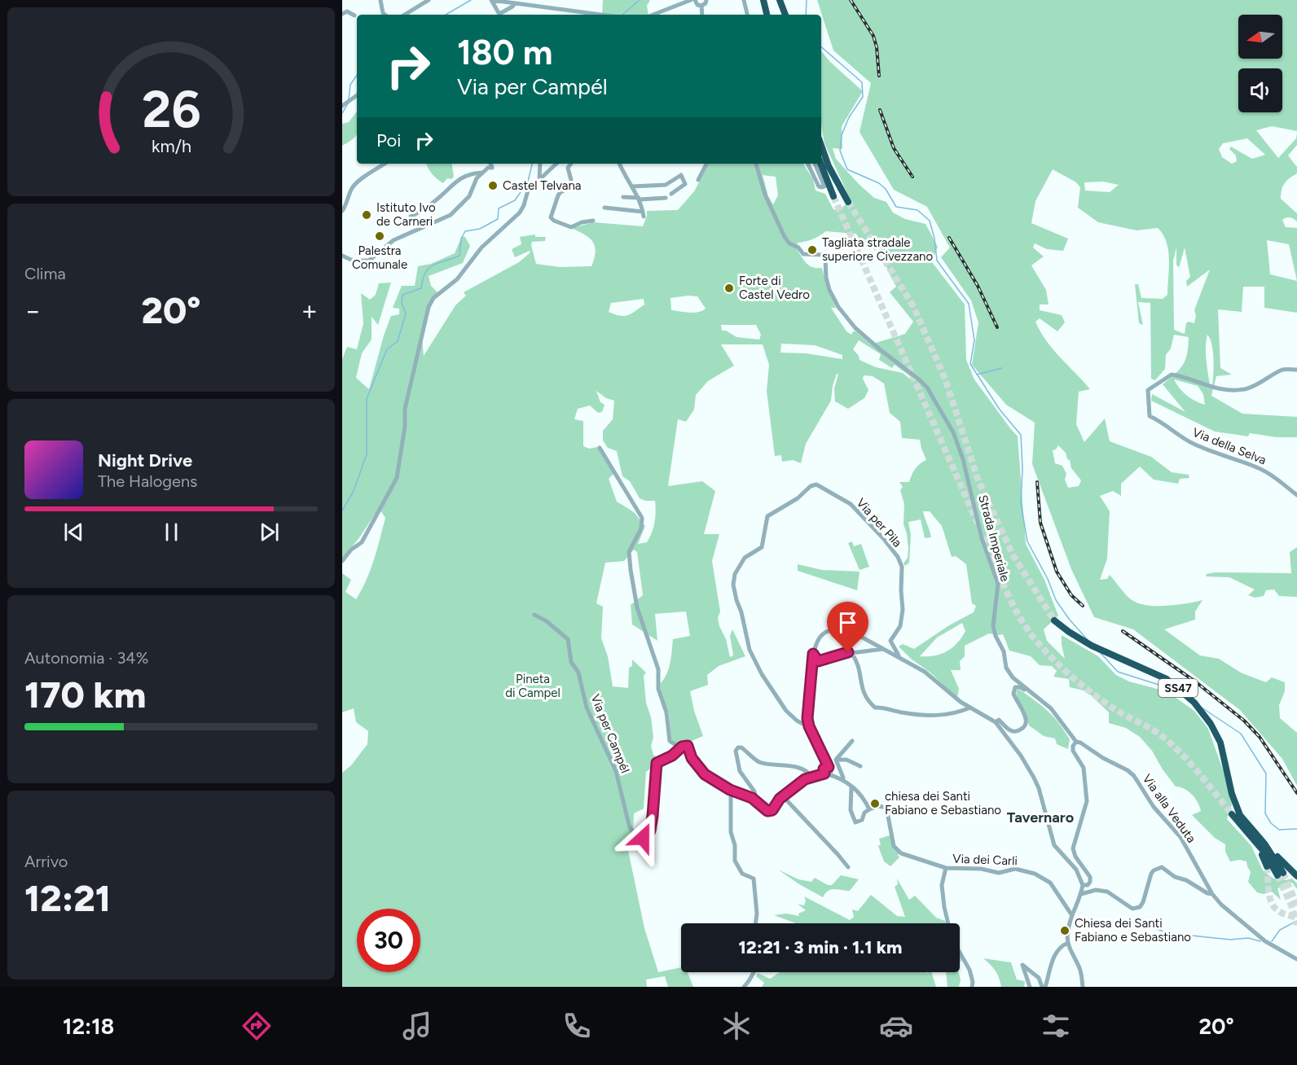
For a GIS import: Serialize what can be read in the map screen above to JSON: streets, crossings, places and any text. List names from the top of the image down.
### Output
{
  "streets": {
    "highway": ["SS47"],
    "street": [
      "Via della Selva",
      "Via per Pila",
      "Strada Imperiale",
      "Via per Campél",
      "Via alla Veduta",
      "Via dei Carli"
    ]
  },
  "crossings": [
    ["Strada Imperiale", "Via alla Veduta"]
  ],
  "districts": ["Tavernaro"],
  "parks": ["Pineta di Campel"],
  "places": [
    "Castel Telvana",
    "Istituto Ivo de Carneri",
    "Palestra Comunale",
    "Tagliata stradale superiore Civezzano",
    "Forte di Castel Vedro",
    "chiesa dei Santi Fabiano e Sebastiano",
    "Chiesa dei Santi Fabiano e Sebastiano"
  ],
  "north": "left",
  "page": {
    "turn": ["180 m", "Via per Campél"],
    "then": "Poi",
    "tile": [
      "Clima",
      ["Autonomia · 34%", "170 km"],
      ["Arrivo", "12:21"]
    ],
    "heat": ["−", "20°", "+"],
    "song": ["Night Drive", "The Halogens"],
    "limit": "30",
    "trip": "12:21 · 3 min · 1.1 km",
    "tabs": ["12:18", "20°"],
    "gauge": ["26", "km/h"]
  }
}
